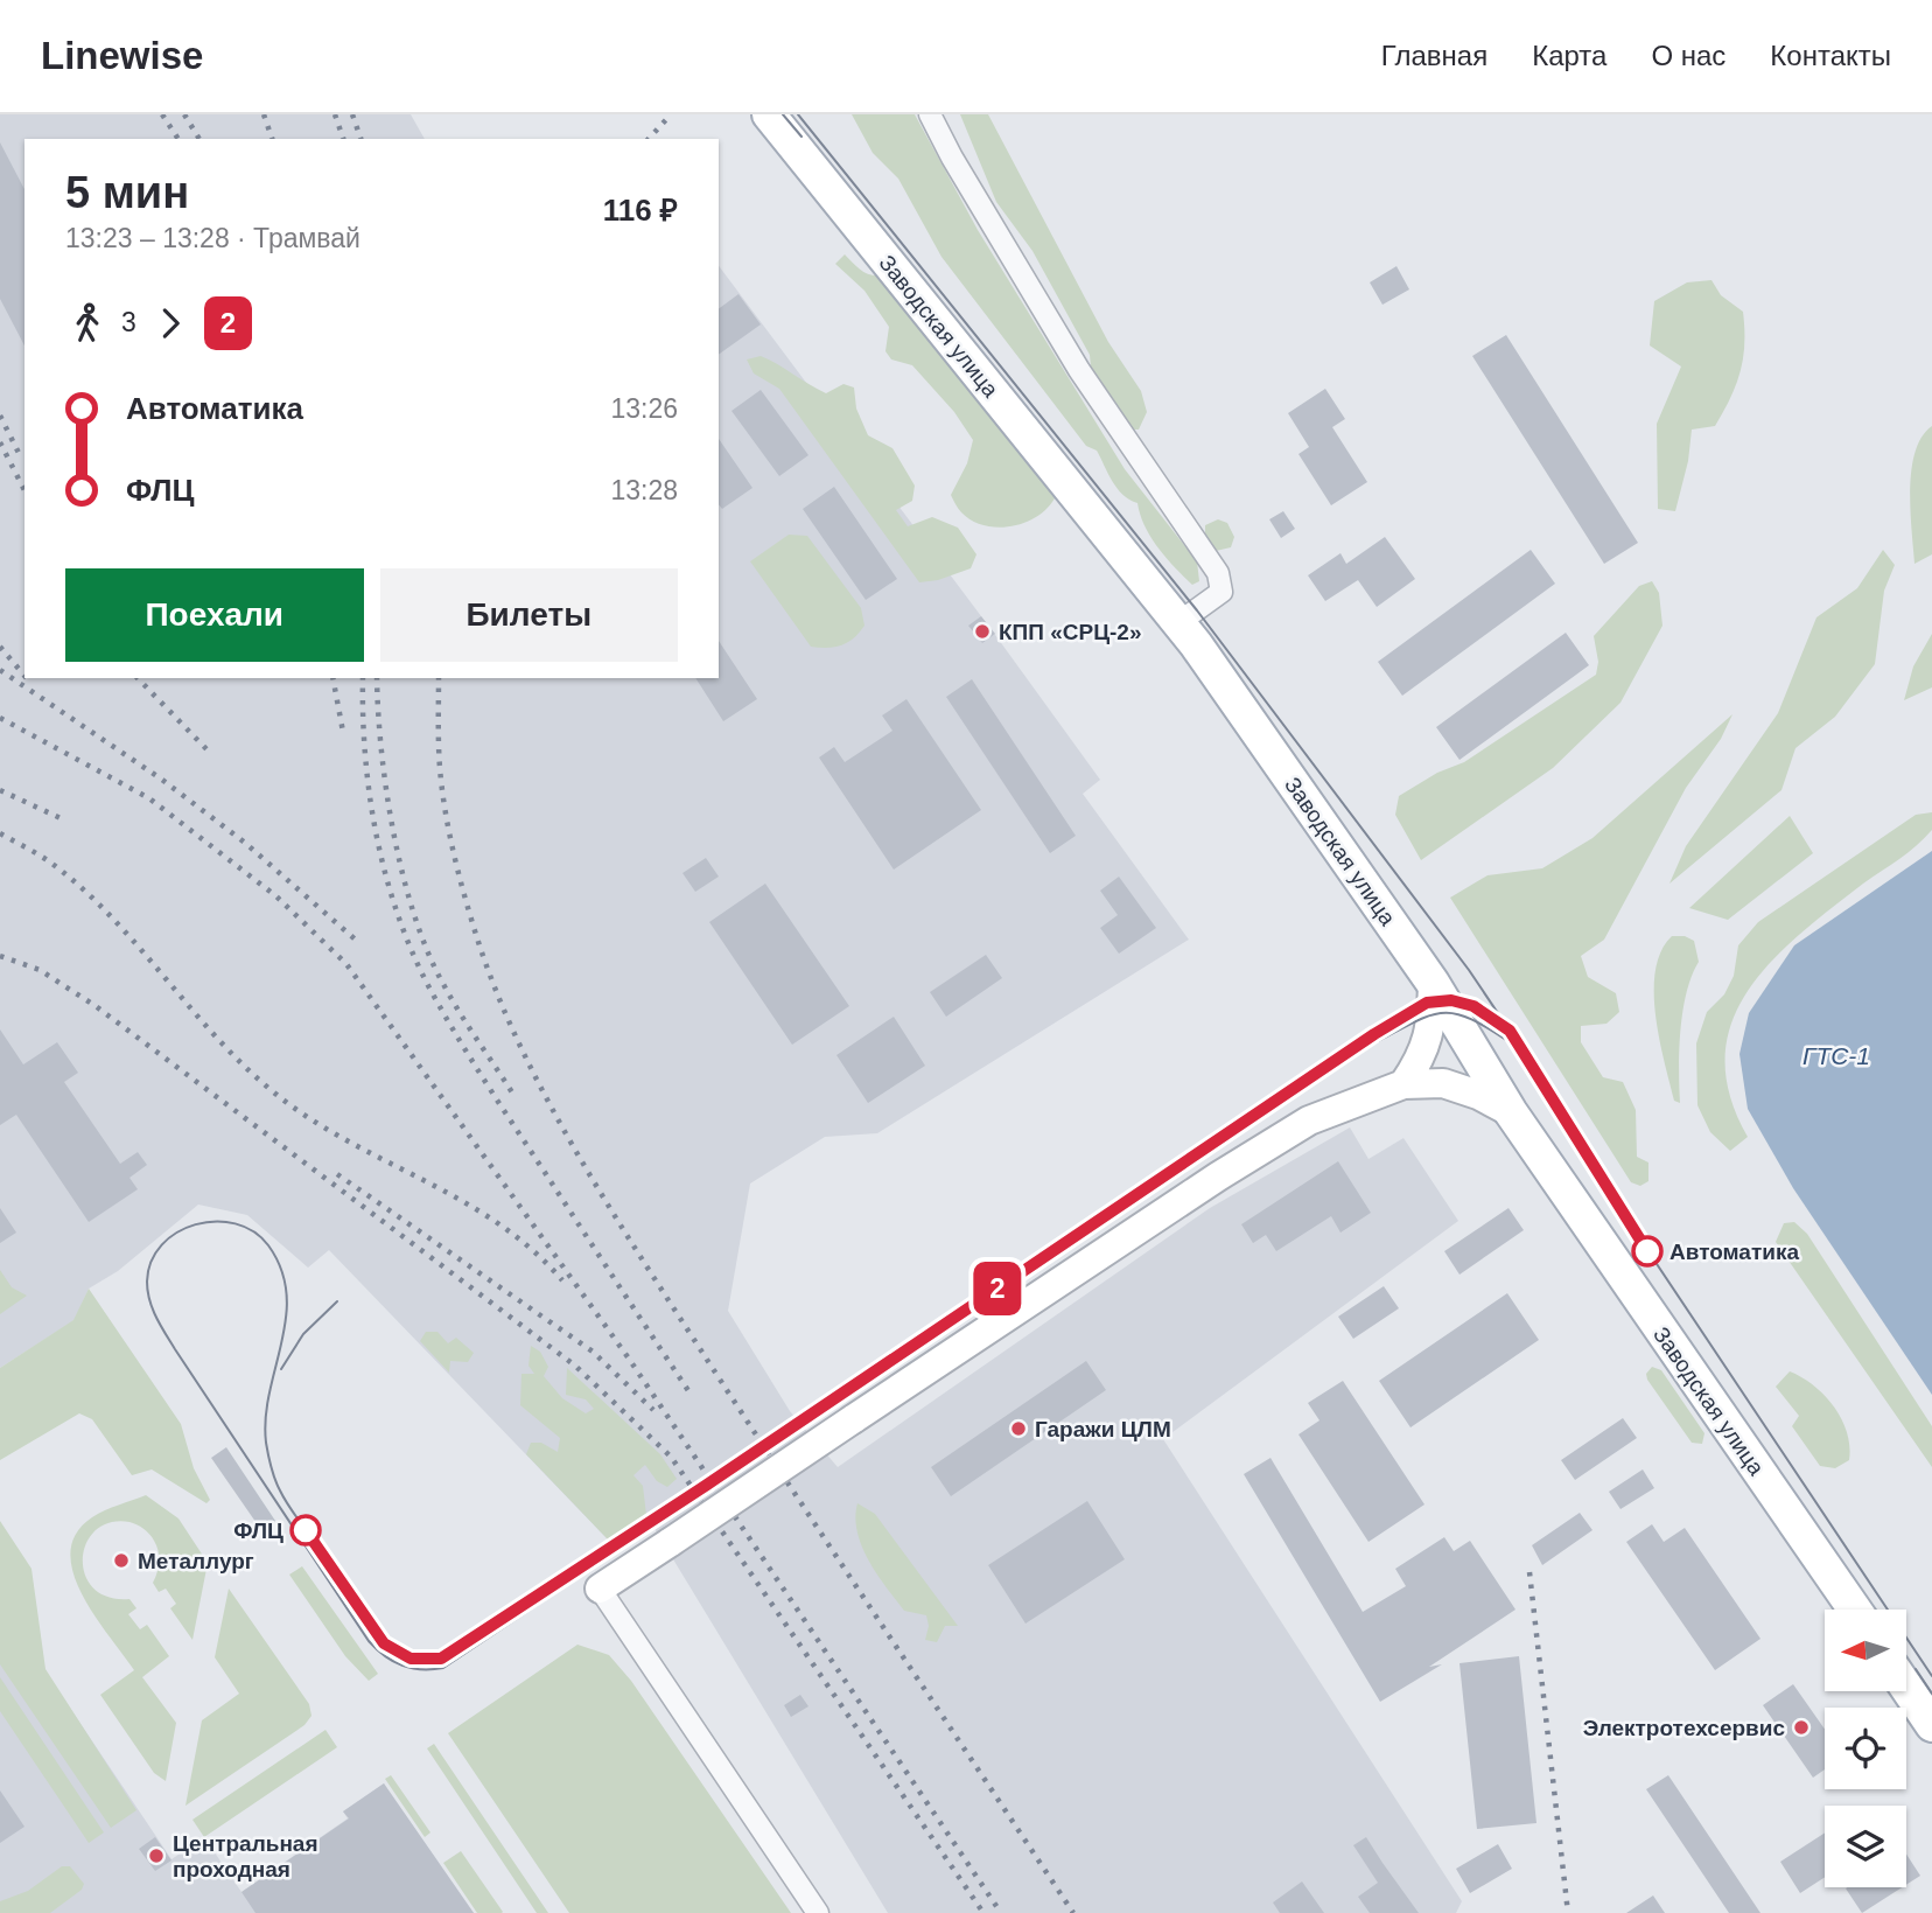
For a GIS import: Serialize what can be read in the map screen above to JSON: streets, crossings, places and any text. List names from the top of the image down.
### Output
{
  "streets": {
    "main road": ["Заводская улица"]
  },
  "water": ["ГТС-1"],
  "places": [
    "КПП «СРЦ-2»",
    "Автоматика",
    "Гаражи ЦЛМ",
    "ФЛЦ",
    "Металлург",
    "Электротехсервис",
    "Центральная проходная"
  ],
  "lines": ["tram line 2"],
  "north": "left",
  "page": {
    "header": "Linewise",
    "nav": [
      "Главная",
      "Карта",
      "О нас",
      "Контакты"
    ],
    "on_map": "2",
    "heading": ["5 мин", "13:23 – 13:28 · Трамвай", "116 ₽"],
    "legs": ["3", "2"],
    "list": [
      {
        "name": "Автоматика",
        "value": "13:26"
      },
      {
        "name": "ФЛЦ",
        "value": "13:28"
      }
    ],
    "buttons": ["Поехали", "Билеты"]
  }
}
